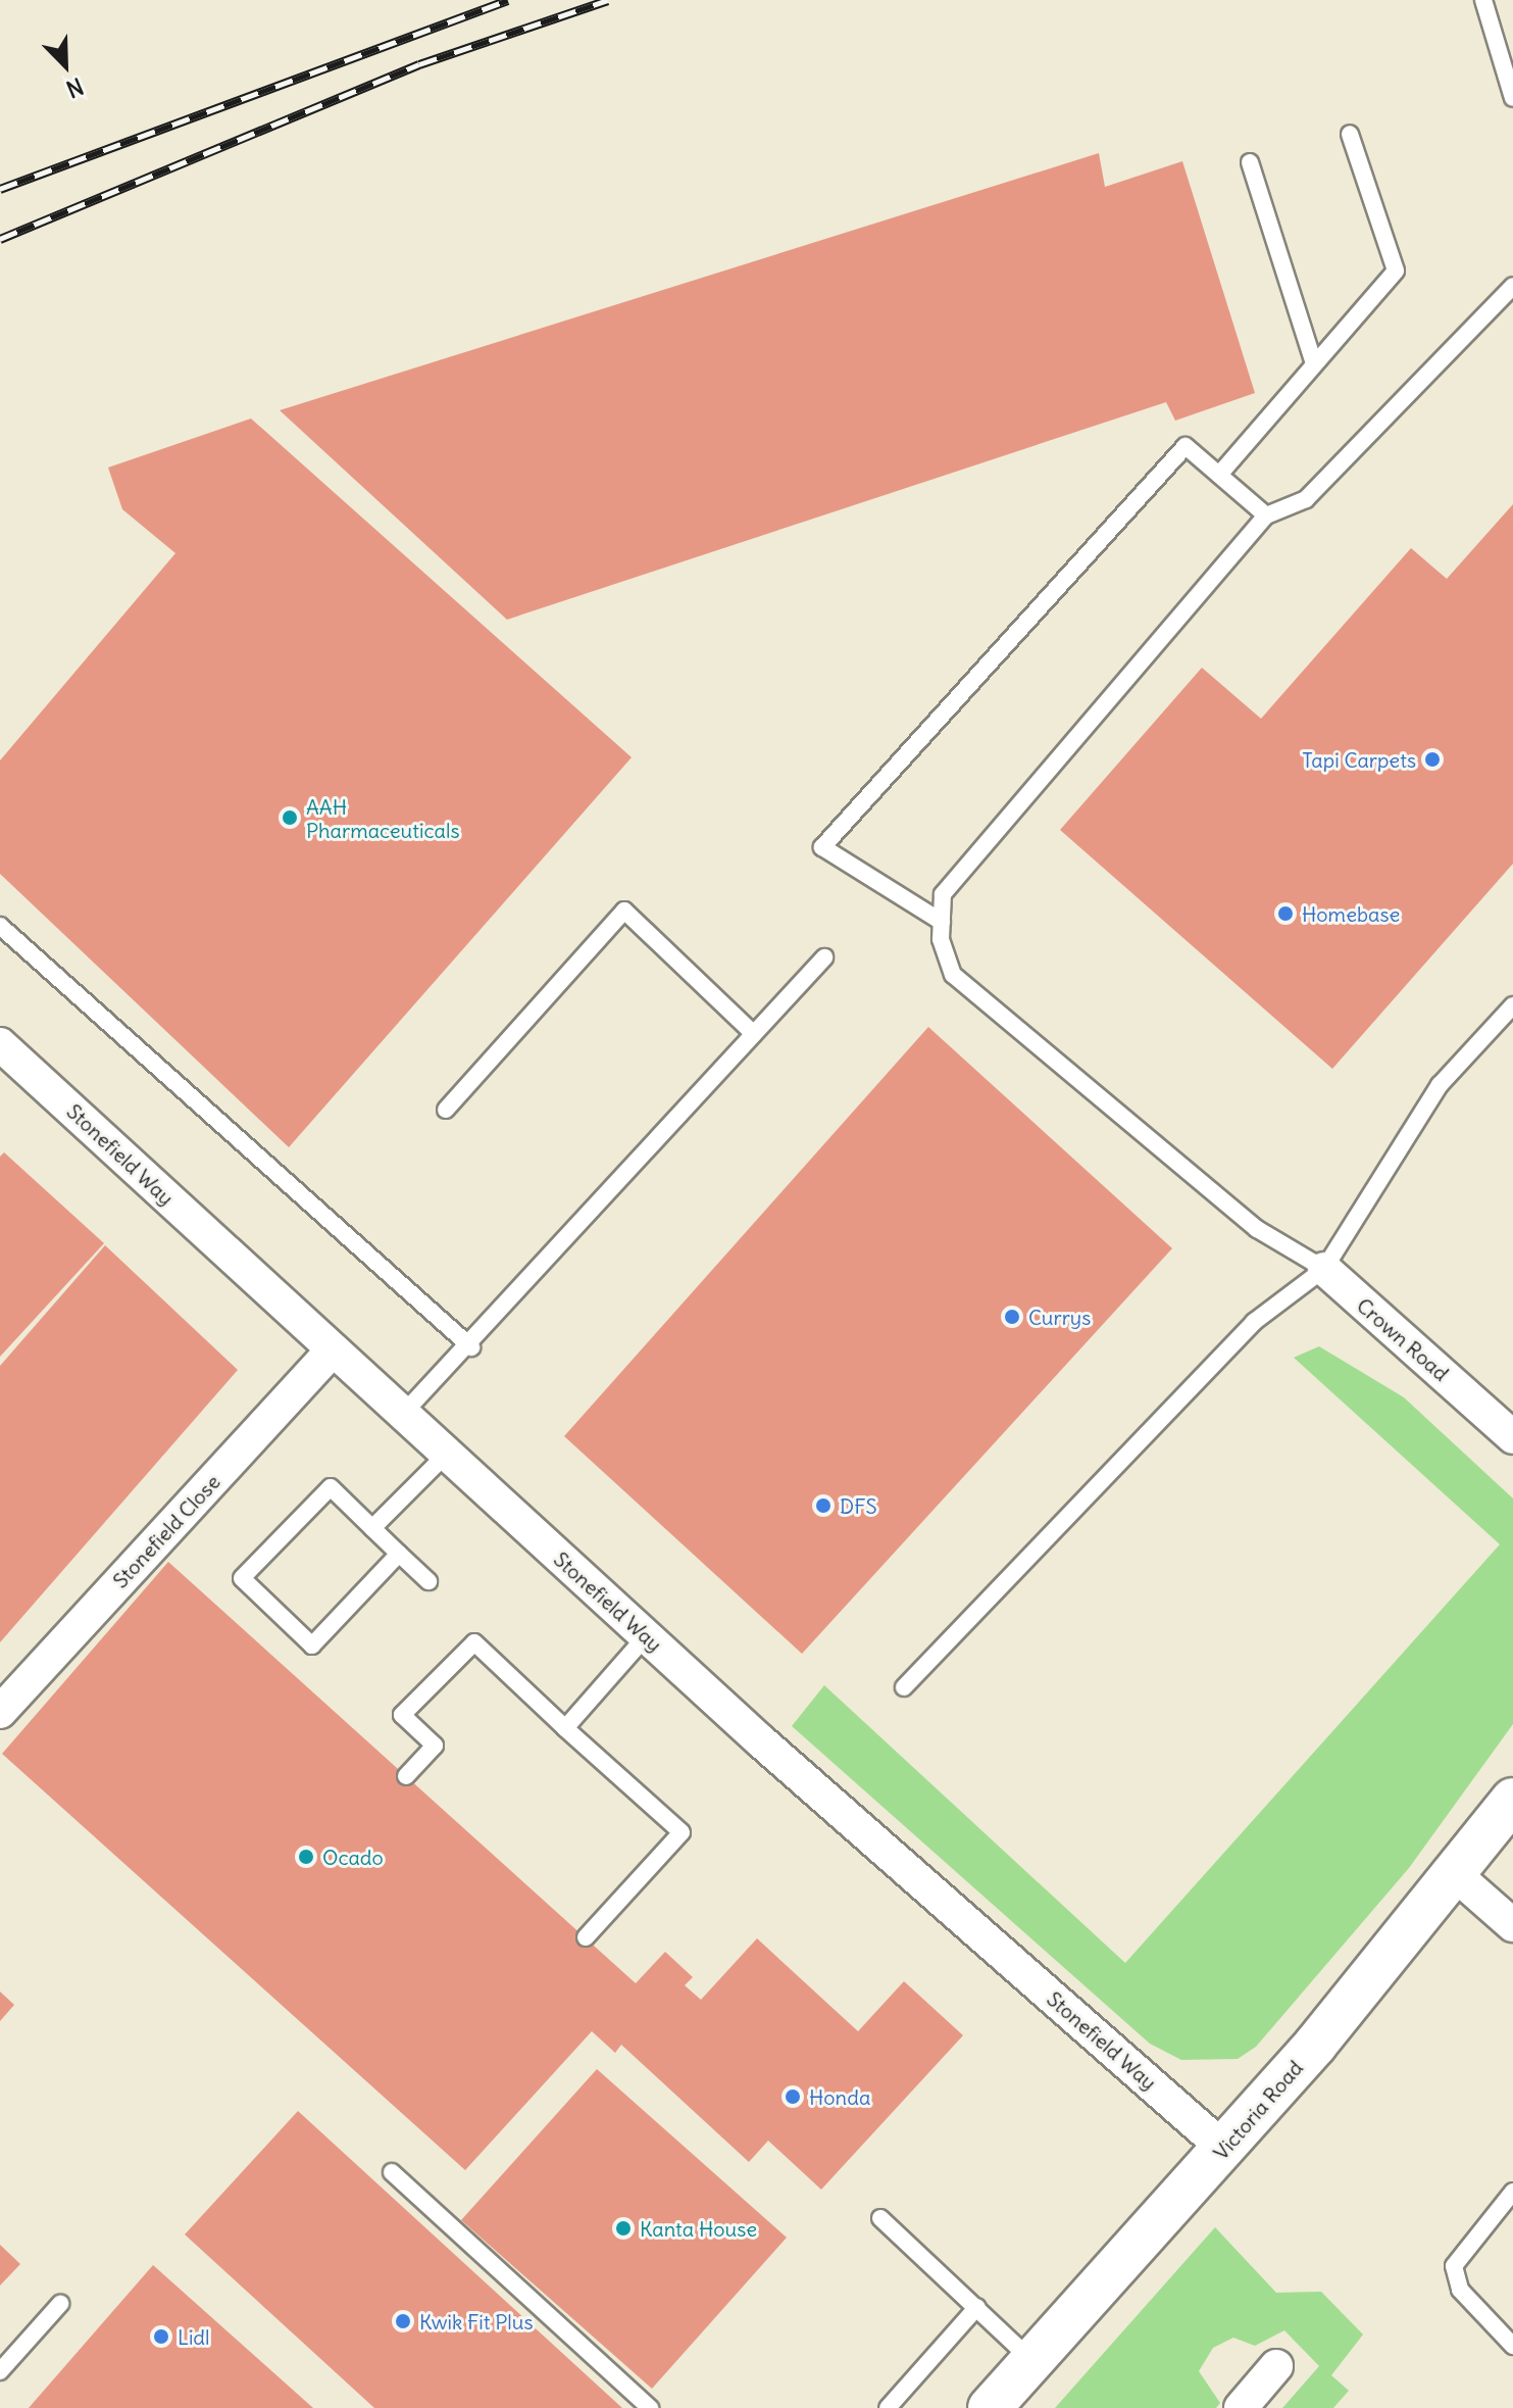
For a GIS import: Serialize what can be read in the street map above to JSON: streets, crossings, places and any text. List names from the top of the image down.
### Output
{
  "streets": {
    "street": [
      "Stonefield Way",
      "Crown Road",
      "Stonefield Close",
      "Victoria Road"
    ]
  },
  "crossings": [
    ["Stonefield Way", "Stonefield Close"],
    ["Stonefield Way", "Victoria Road"]
  ],
  "places": [
    "Tapi Carpets",
    "AAH Pharmaceuticals",
    "Homebase",
    "Currys",
    "DFS",
    "Ocado",
    "Honda",
    "Kanta House",
    "Kwik Fit Plus",
    "Lidl"
  ],
  "north": "bottom right"
}
